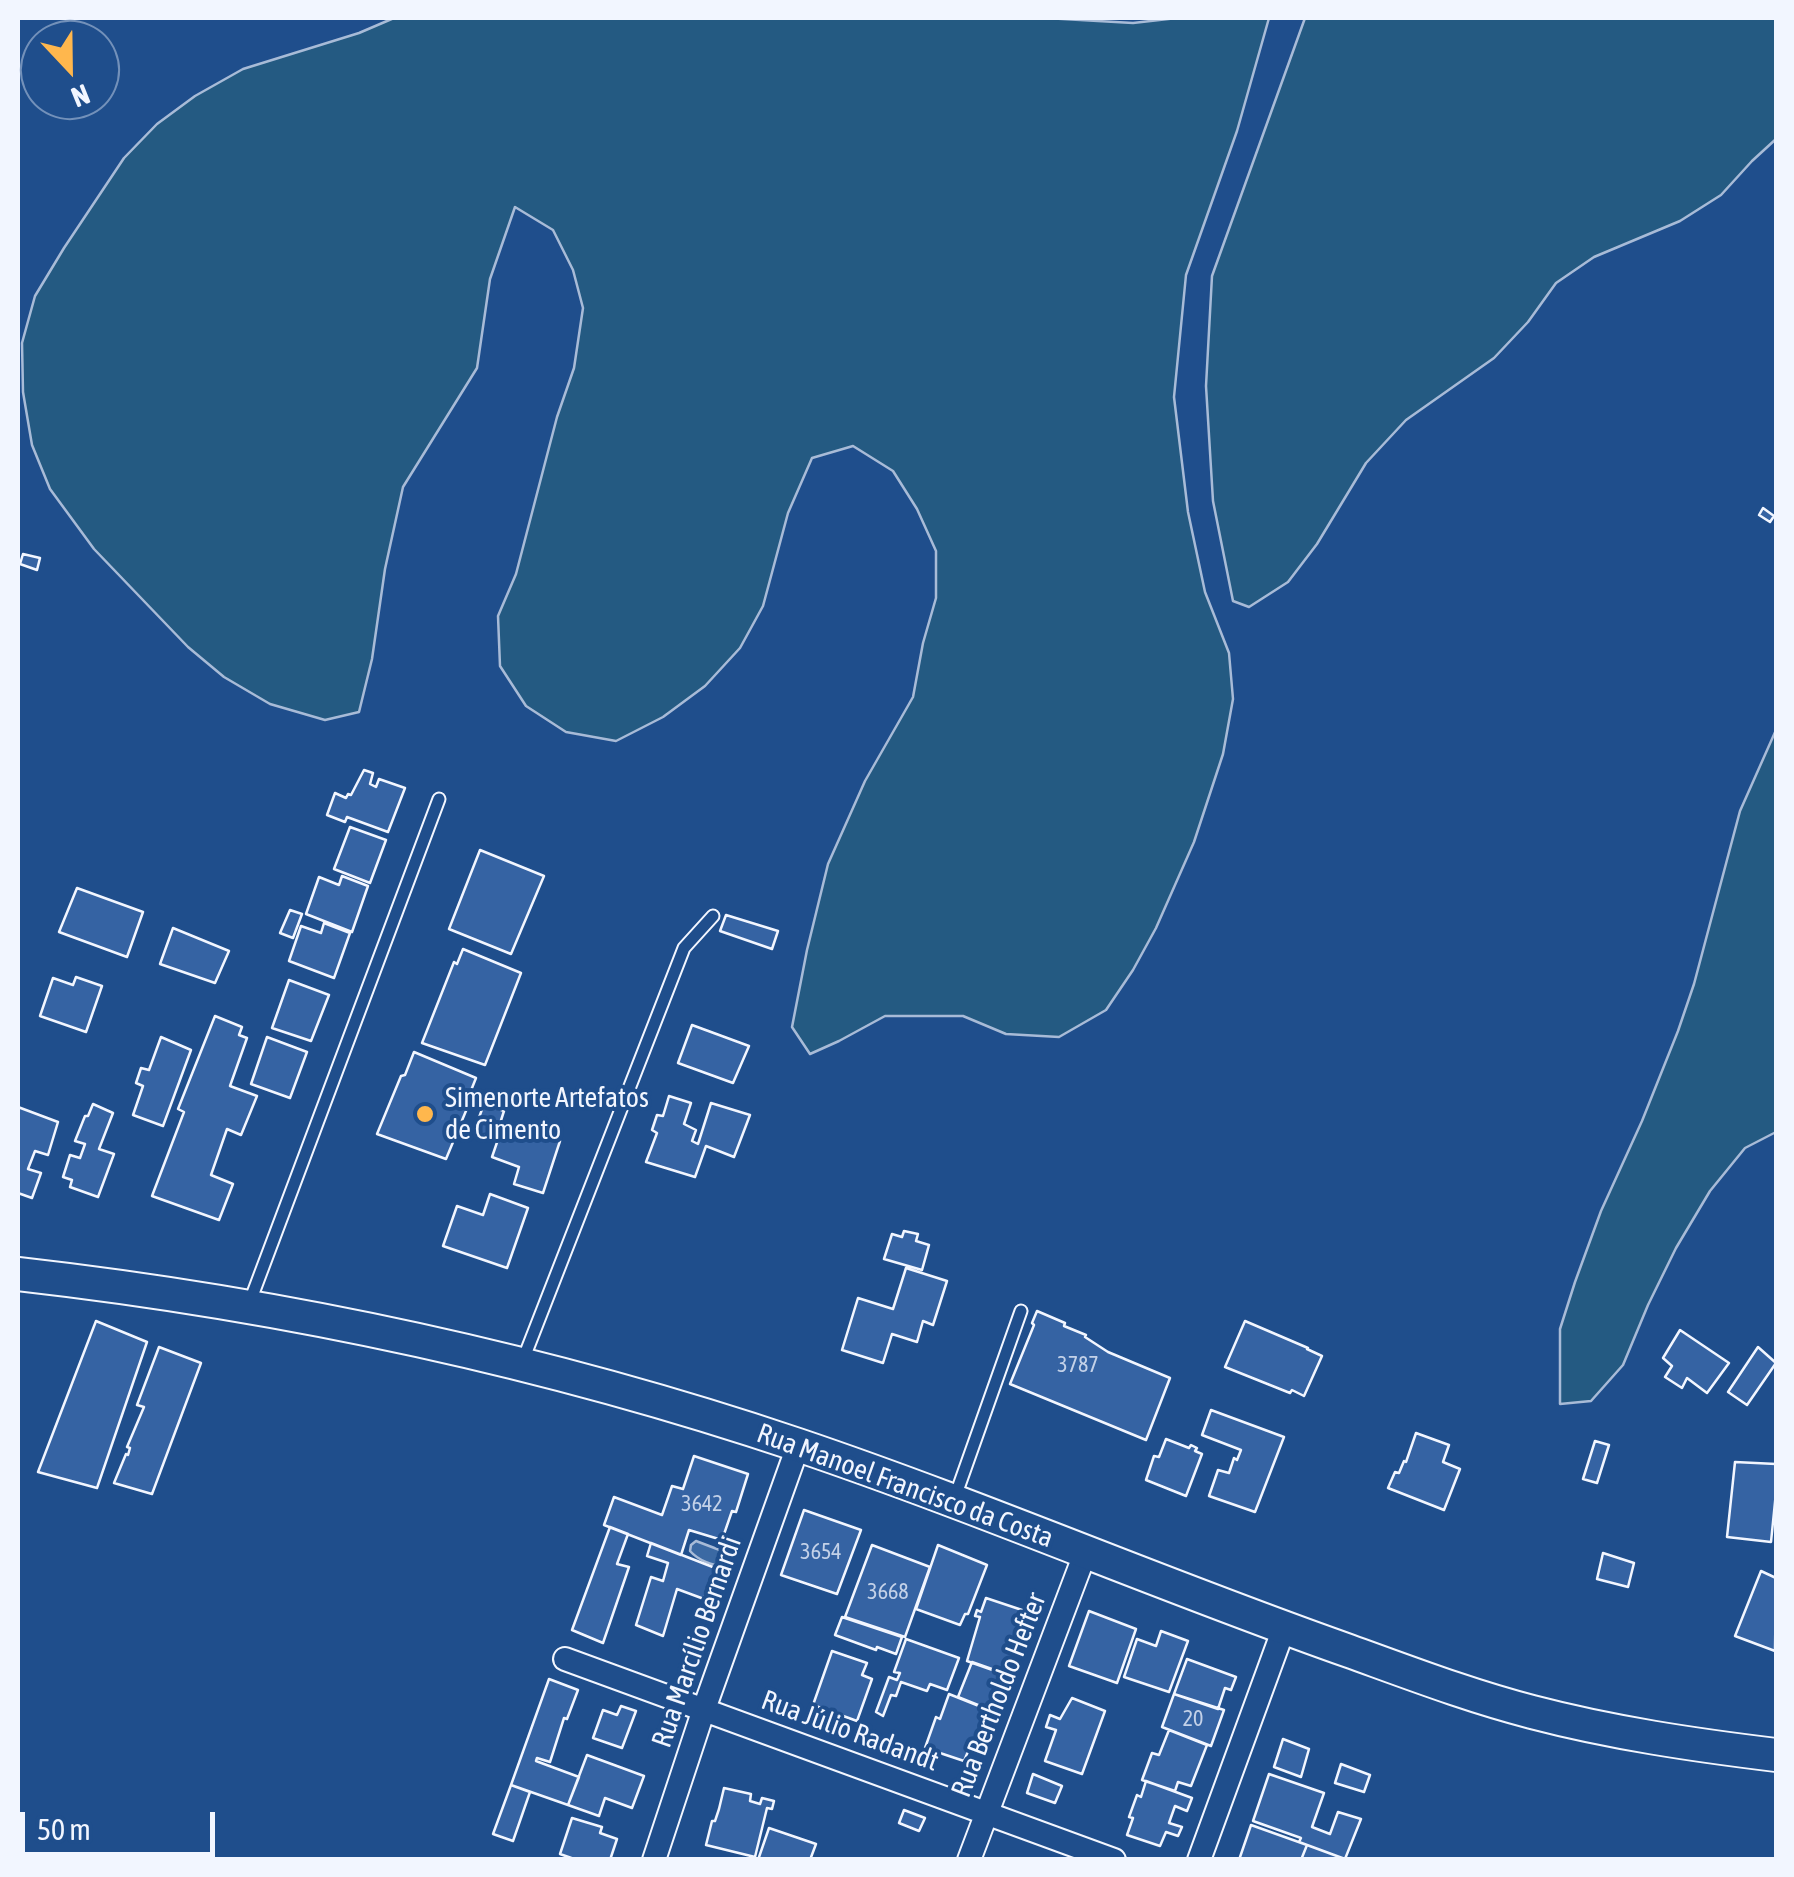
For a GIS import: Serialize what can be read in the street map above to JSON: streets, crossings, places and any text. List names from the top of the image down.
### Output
{
  "streets": {
    "main road": ["Rua Manoel Francisco da Costa"],
    "street": ["Rua Marcílio Bernardi", "Rua Bertholdo Hefter", "Rua Júlio Radandt"]
  },
  "crossings": [
    ["Rua Manoel Francisco da Costa", "Rua Marcílio Bernardi"],
    ["Rua Manoel Francisco da Costa", "Rua Bertholdo Hefter"],
    ["Rua Marcílio Bernardi", "Rua Júlio Radandt"],
    ["Rua Bertholdo Hefter", "Rua Júlio Radandt"]
  ],
  "places": ["Simenorte Artefatos de Cimento"],
  "house_numbers": [
    "3787",
    "3642",
    "3654",
    "3668",
    "20"
  ],
  "scale_bar": "50 m",
  "north": "bottom"
}
